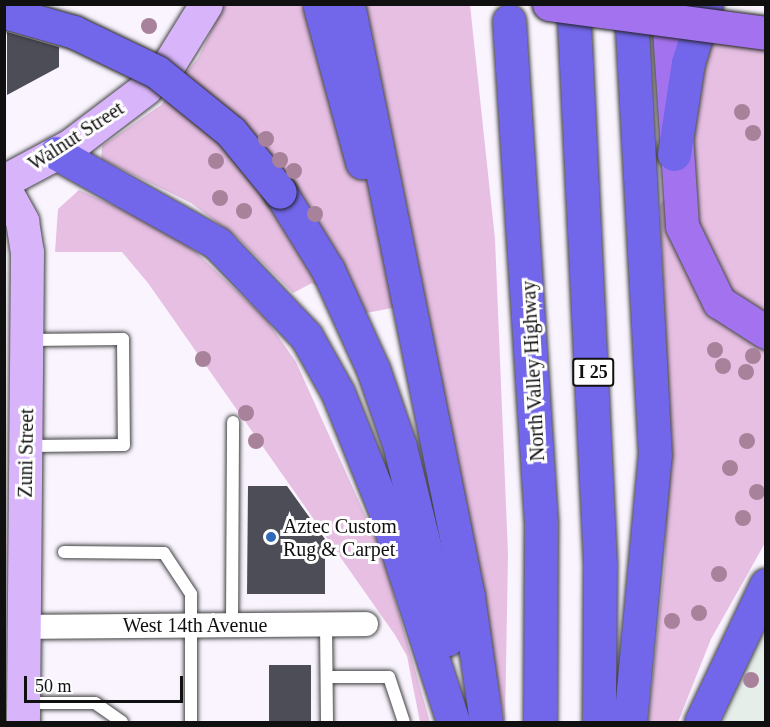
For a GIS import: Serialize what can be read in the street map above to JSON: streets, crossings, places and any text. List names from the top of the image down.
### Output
{
  "streets": {
    "highway": ["North Valley Highway", "I 25"],
    "street": ["Walnut Street", "Zuni Street", "West 14th Avenue"]
  },
  "crossings": [
    ["Zuni Street", "West 14th Avenue"]
  ],
  "places": ["Aztec Custom Rug & Carpet"],
  "scale_bar": "50 m"
}
